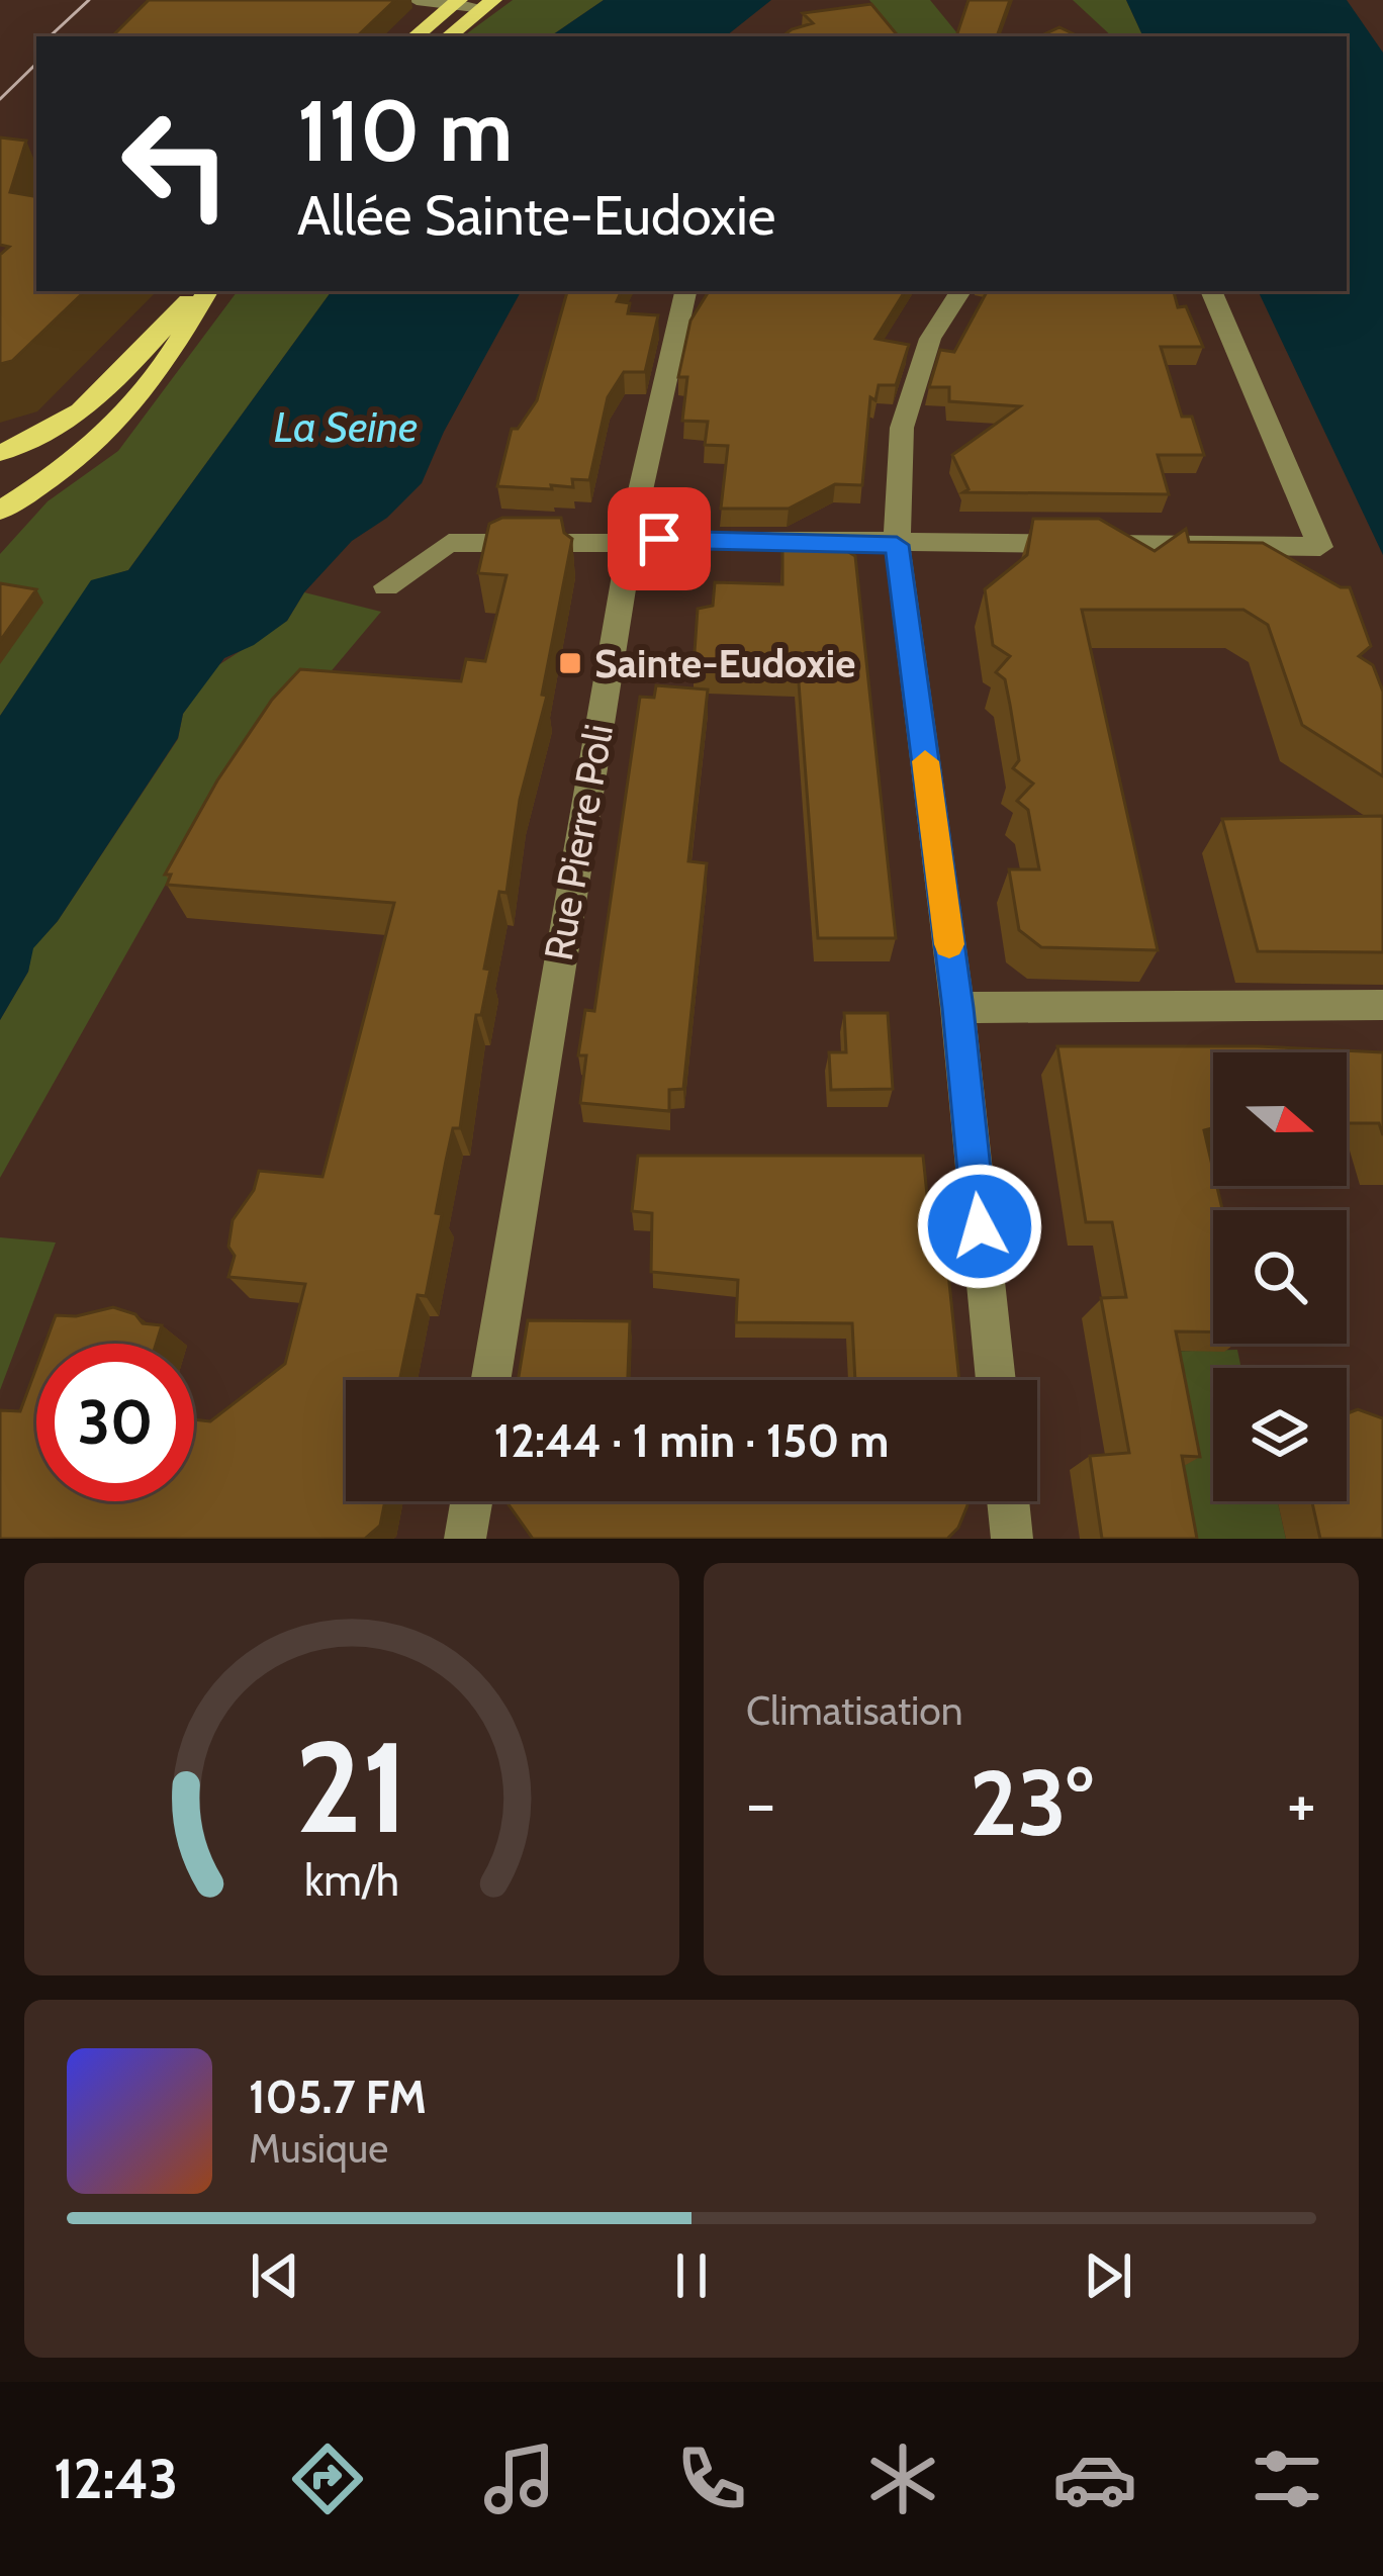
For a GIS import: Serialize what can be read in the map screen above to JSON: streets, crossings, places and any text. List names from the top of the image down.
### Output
{
  "streets": {
    "street": ["Rue Pierre Poli"]
  },
  "water": ["La Seine"],
  "places": {
    "transit": ["Sainte-Eudoxie"]
  },
  "north": "right",
  "page": {
    "turn": ["110 m", "Allée Sainte-Eudoxie"],
    "limit": "30",
    "trip": "12:44 · 1 min · 150 m",
    "tile": "Climatisation",
    "heat": ["−", "23°", "+"],
    "song": ["105.7 FM", "Musique"],
    "tabs": "12:43",
    "gauge": ["21", "km/h"]
  }
}
